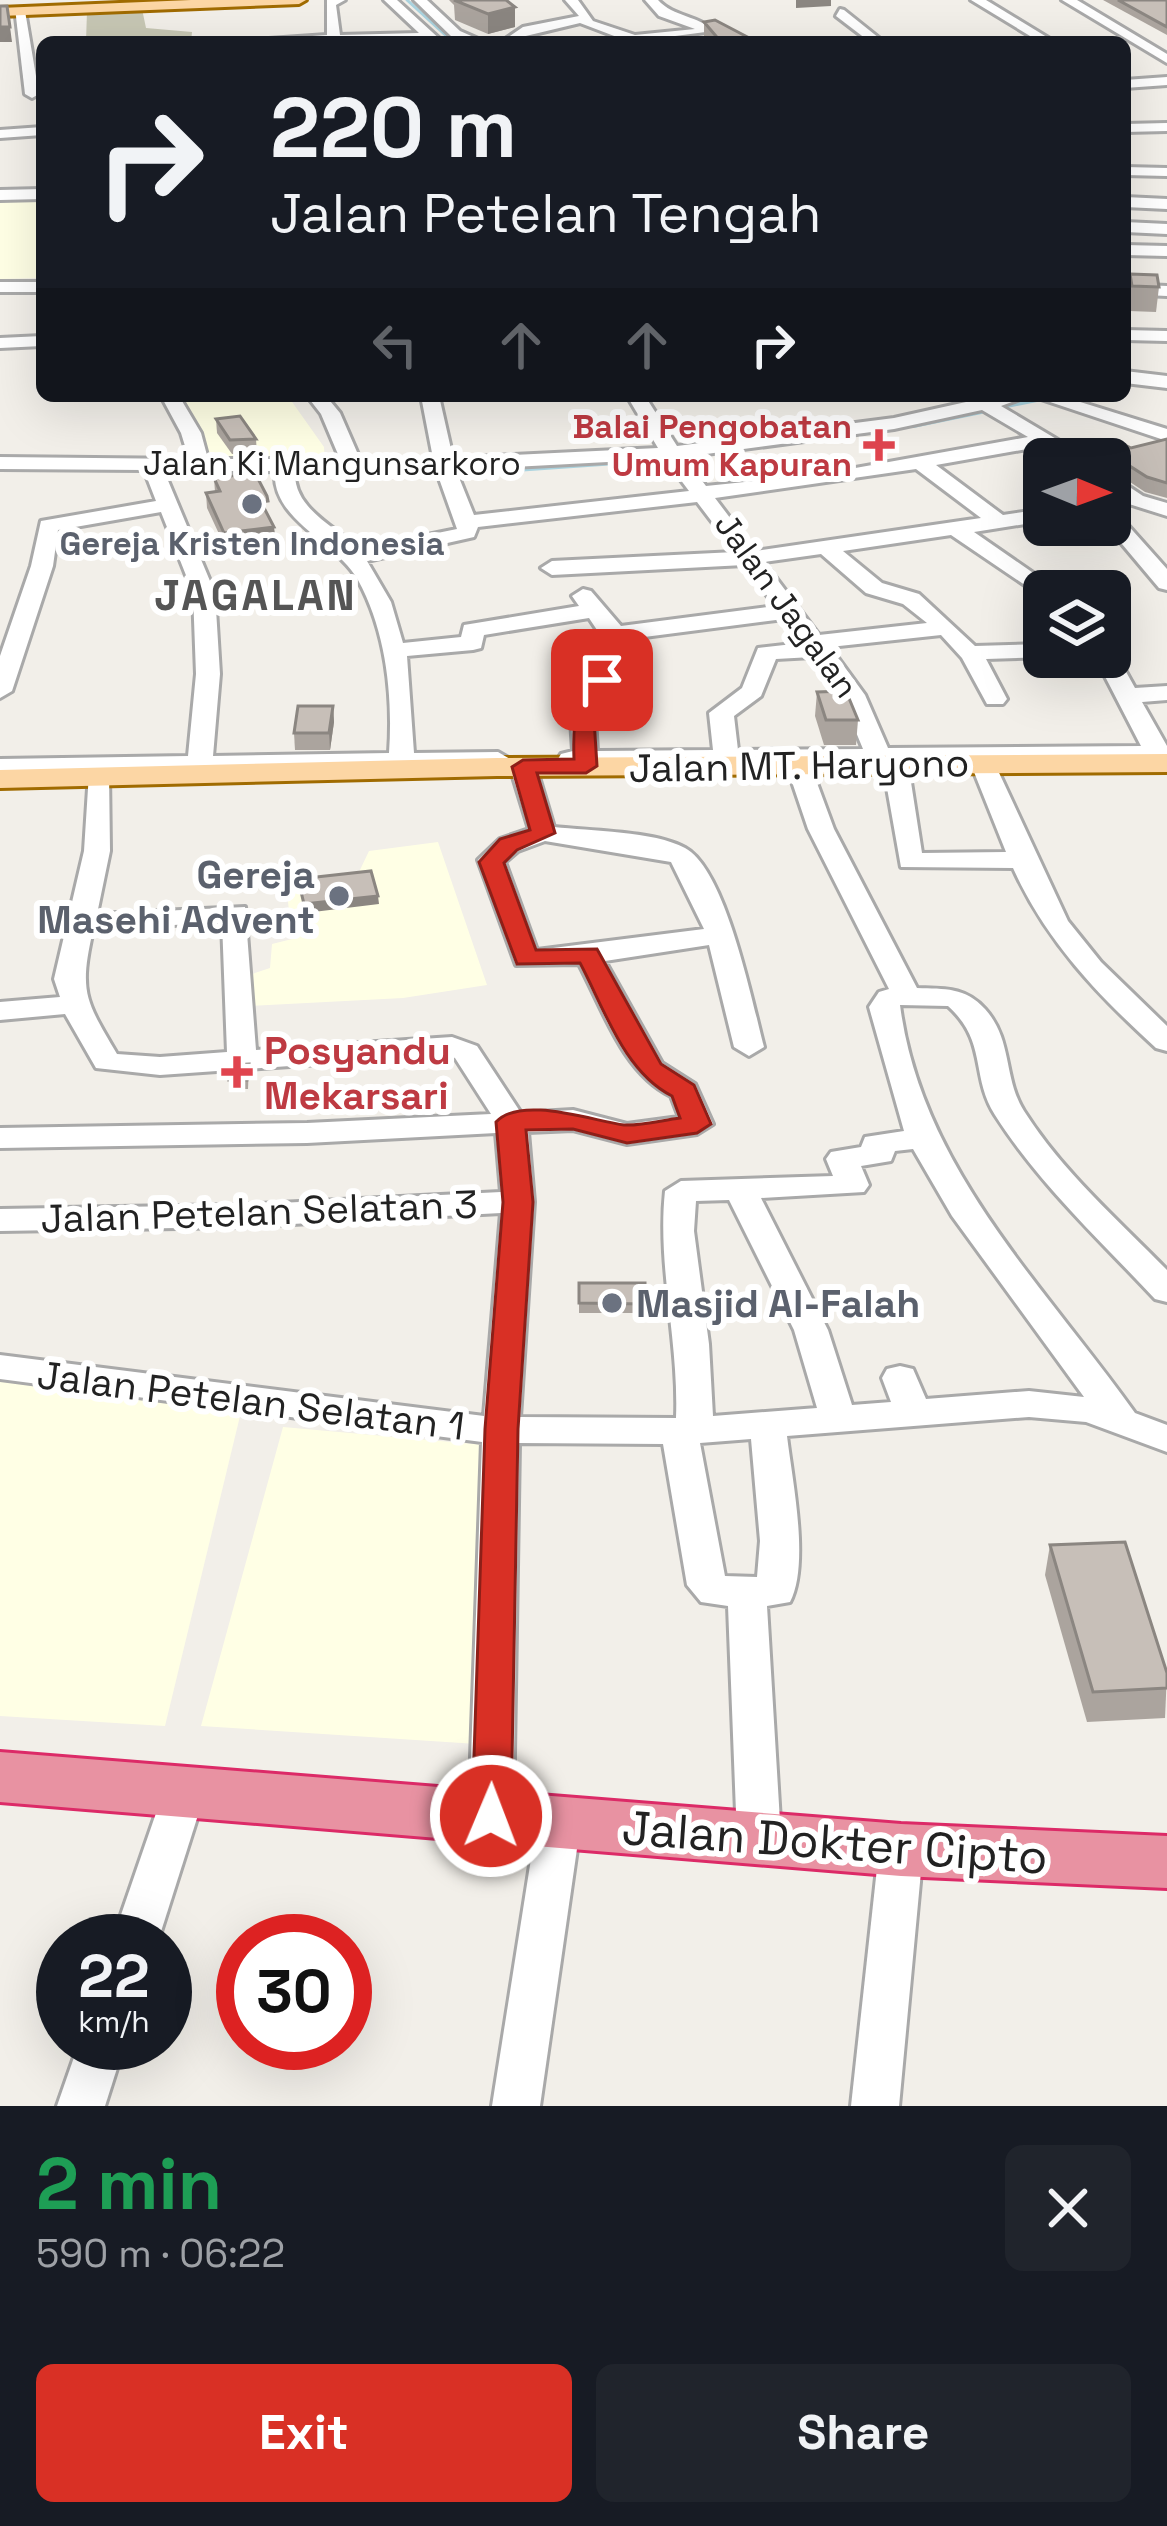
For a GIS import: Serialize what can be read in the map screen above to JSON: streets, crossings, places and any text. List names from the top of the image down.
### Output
{
  "streets": {
    "highway": ["Jalan Dokter Cipto"],
    "main road": ["Jalan MT. Haryono"],
    "street": [
      "Jalan Ki Mangunsarkoro",
      "Jalan Jagalan",
      "Jalan Petelan Selatan 3",
      "Jalan Petelan Selatan 1"
    ]
  },
  "crossings": [
    ["Jalan Ki Mangunsarkoro", "Jalan Jagalan"],
    ["Jalan Jagalan", "Jalan MT. Haryono"]
  ],
  "districts": ["JAGALAN"],
  "places": {
    "health": ["Balai Pengobatan Umum Kapuran", "Posyandu Mekarsari"],
    "other": ["Gereja Kristen Indonesia", "Gereja Masehi Advent", "Masjid Al-Falah"]
  },
  "north": "right",
  "page": {
    "turn": ["220 m", "Jalan Petelan Tengah"],
    "speed": "22 km/h",
    "limit": "30",
    "heading": ["2 min", "590 m · 06:22"],
    "buttons": ["Exit", "Share"]
  }
}
